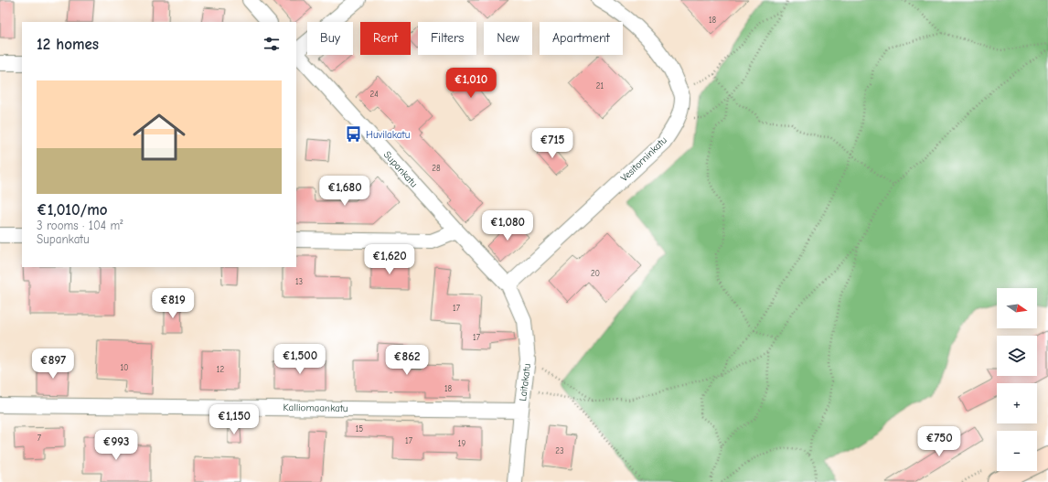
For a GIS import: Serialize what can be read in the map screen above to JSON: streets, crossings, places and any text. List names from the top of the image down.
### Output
{
  "streets": {
    "street": [
      "Vesitorninkatu",
      "Supankatu",
      "Laitakatu",
      "Kalliomaankatu"
    ]
  },
  "crossings": [
    ["Vesitorninkatu", "Supankatu"],
    ["Vesitorninkatu", "Laitakatu"],
    ["Supankatu", "Laitakatu"],
    ["Laitakatu", "Kalliomaankatu"]
  ],
  "places": {
    "bus stop": ["Huvilakatu"]
  },
  "house_numbers": [
    "18",
    "21",
    "24",
    "28",
    "20",
    "13",
    "17",
    "17",
    "10",
    "12",
    "18",
    "15",
    "7",
    "17",
    "19",
    "23"
  ],
  "north": "right",
  "page": {
    "chip": [
      "Buy",
      "Rent",
      "Filters",
      "New",
      "Apartment"
    ],
    "heading": "12 homes",
    "list": [
      {
        "name": "€1,010/mo",
        "note": "3 rooms · 104 m² · Supankatu"
      }
    ],
    "price": [
      "€1,010",
      "€715",
      "€1,680",
      "€1,080",
      "€1,620",
      "€819",
      "€1,500",
      "€862",
      "€897",
      "€1,150",
      "€750",
      "€993"
    ],
    "map_buttons": ["+", "−"]
  }
}
